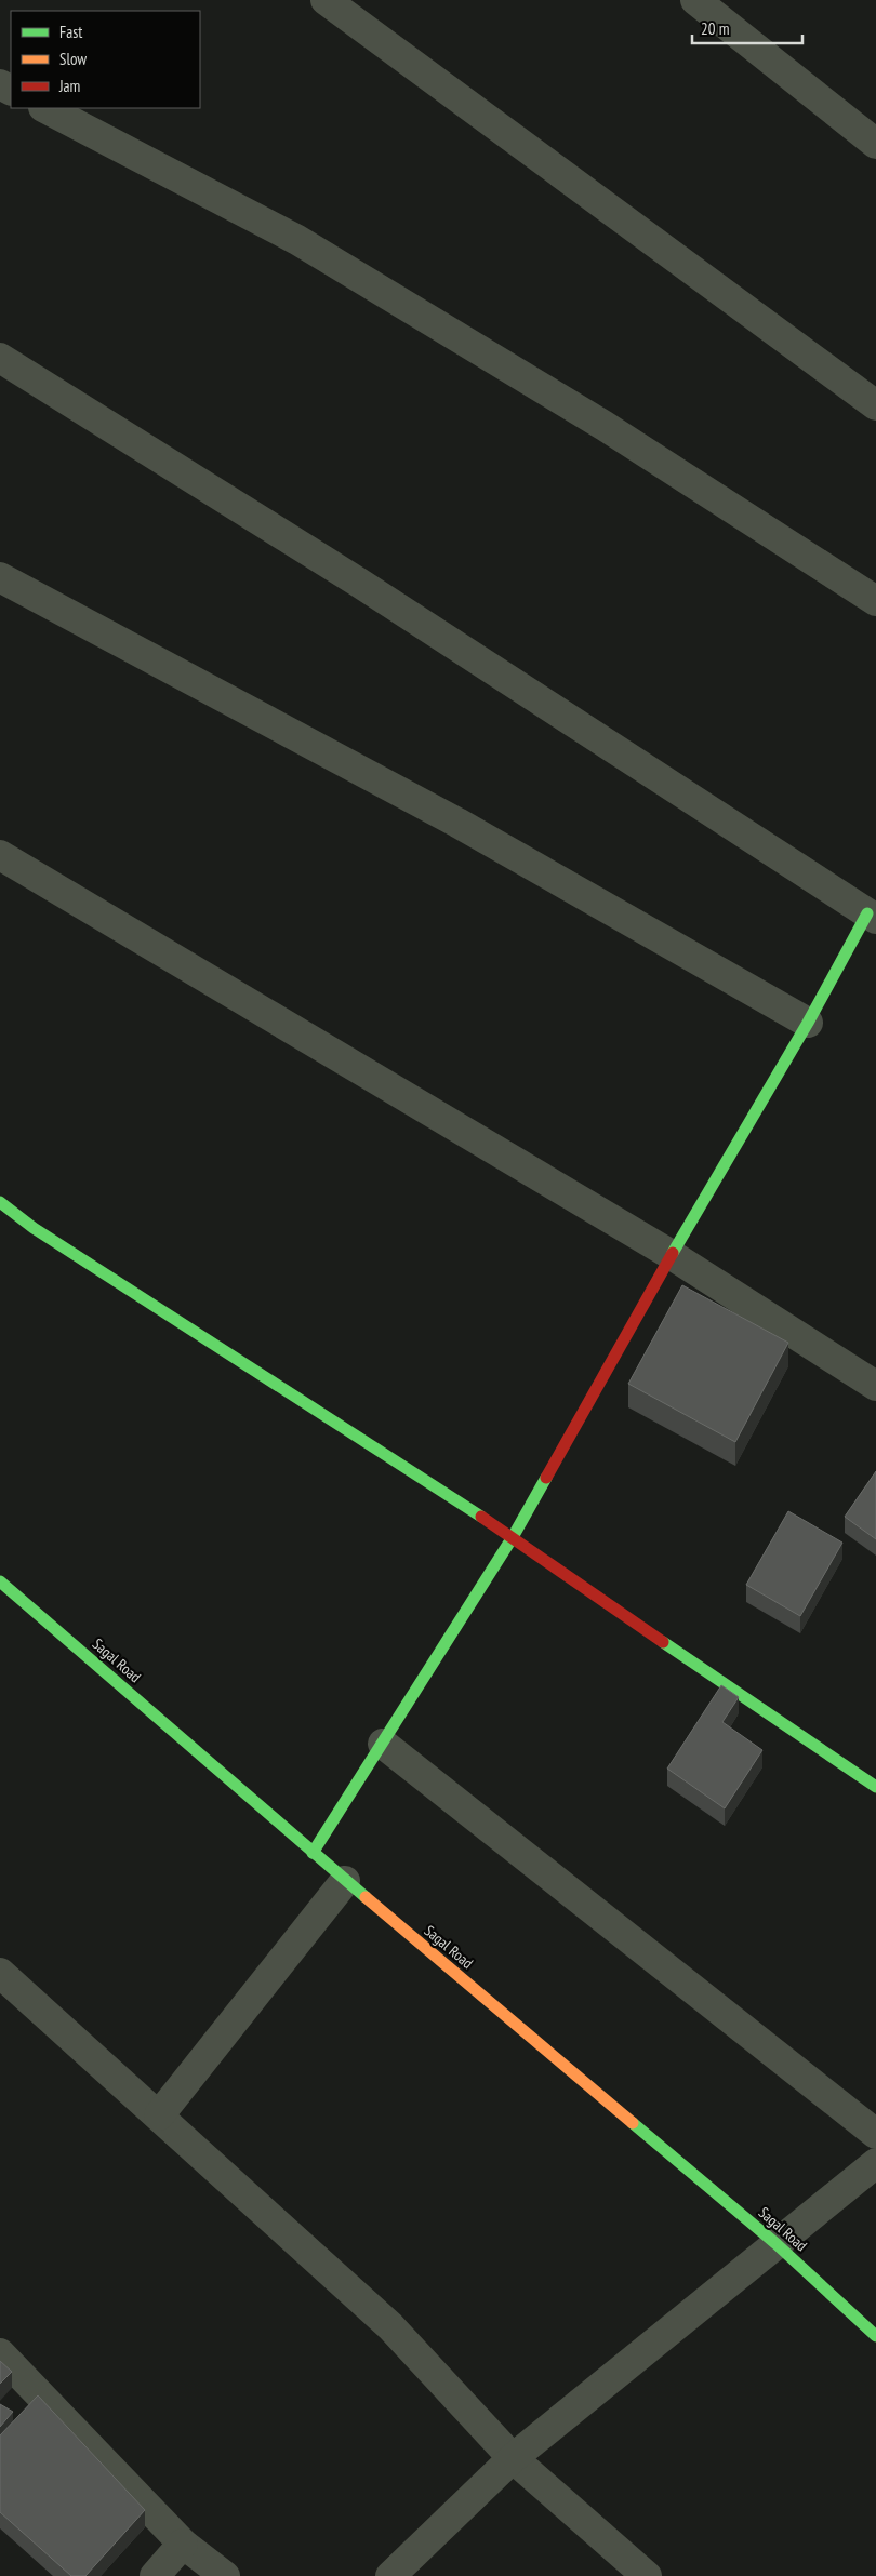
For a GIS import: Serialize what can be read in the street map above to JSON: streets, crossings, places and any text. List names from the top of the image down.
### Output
{
  "streets": {
    "street": ["Sagal Road"]
  },
  "legend": ["Fast", "Slow", "Jam"],
  "scale_bar": "20 m"
}
